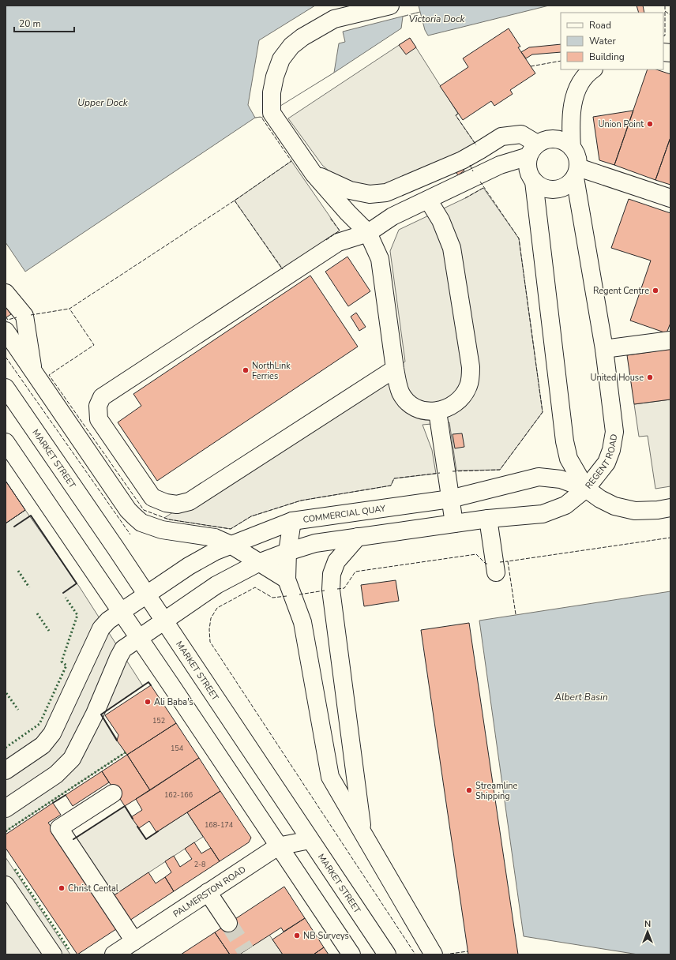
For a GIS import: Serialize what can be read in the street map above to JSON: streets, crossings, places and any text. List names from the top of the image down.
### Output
{
  "streets": {
    "street": [
      "MARKET STREET",
      "REGENT ROAD",
      "COMMERCIAL QUAY",
      "PALMERSTON ROAD"
    ]
  },
  "crossings": [
    ["MARKET STREET", "COMMERCIAL QUAY"],
    ["MARKET STREET", "PALMERSTON ROAD"],
    ["REGENT ROAD", "COMMERCIAL QUAY"]
  ],
  "water": ["Victoria Dock", "Upper Dock", "Albert Basin"],
  "places": [
    "Union Point",
    "Regent Centre",
    "NorthLink Ferries",
    "United House",
    "Ali Baba's",
    "Streamline Shipping",
    "Christ Cental",
    "NB Surveys"
  ],
  "house_numbers": [
    "152",
    "154",
    "162-166",
    "168-174",
    "2-8"
  ],
  "legend": ["Road", "Water", "Building"],
  "scale_bar": "20 m",
  "north": "top"
}
